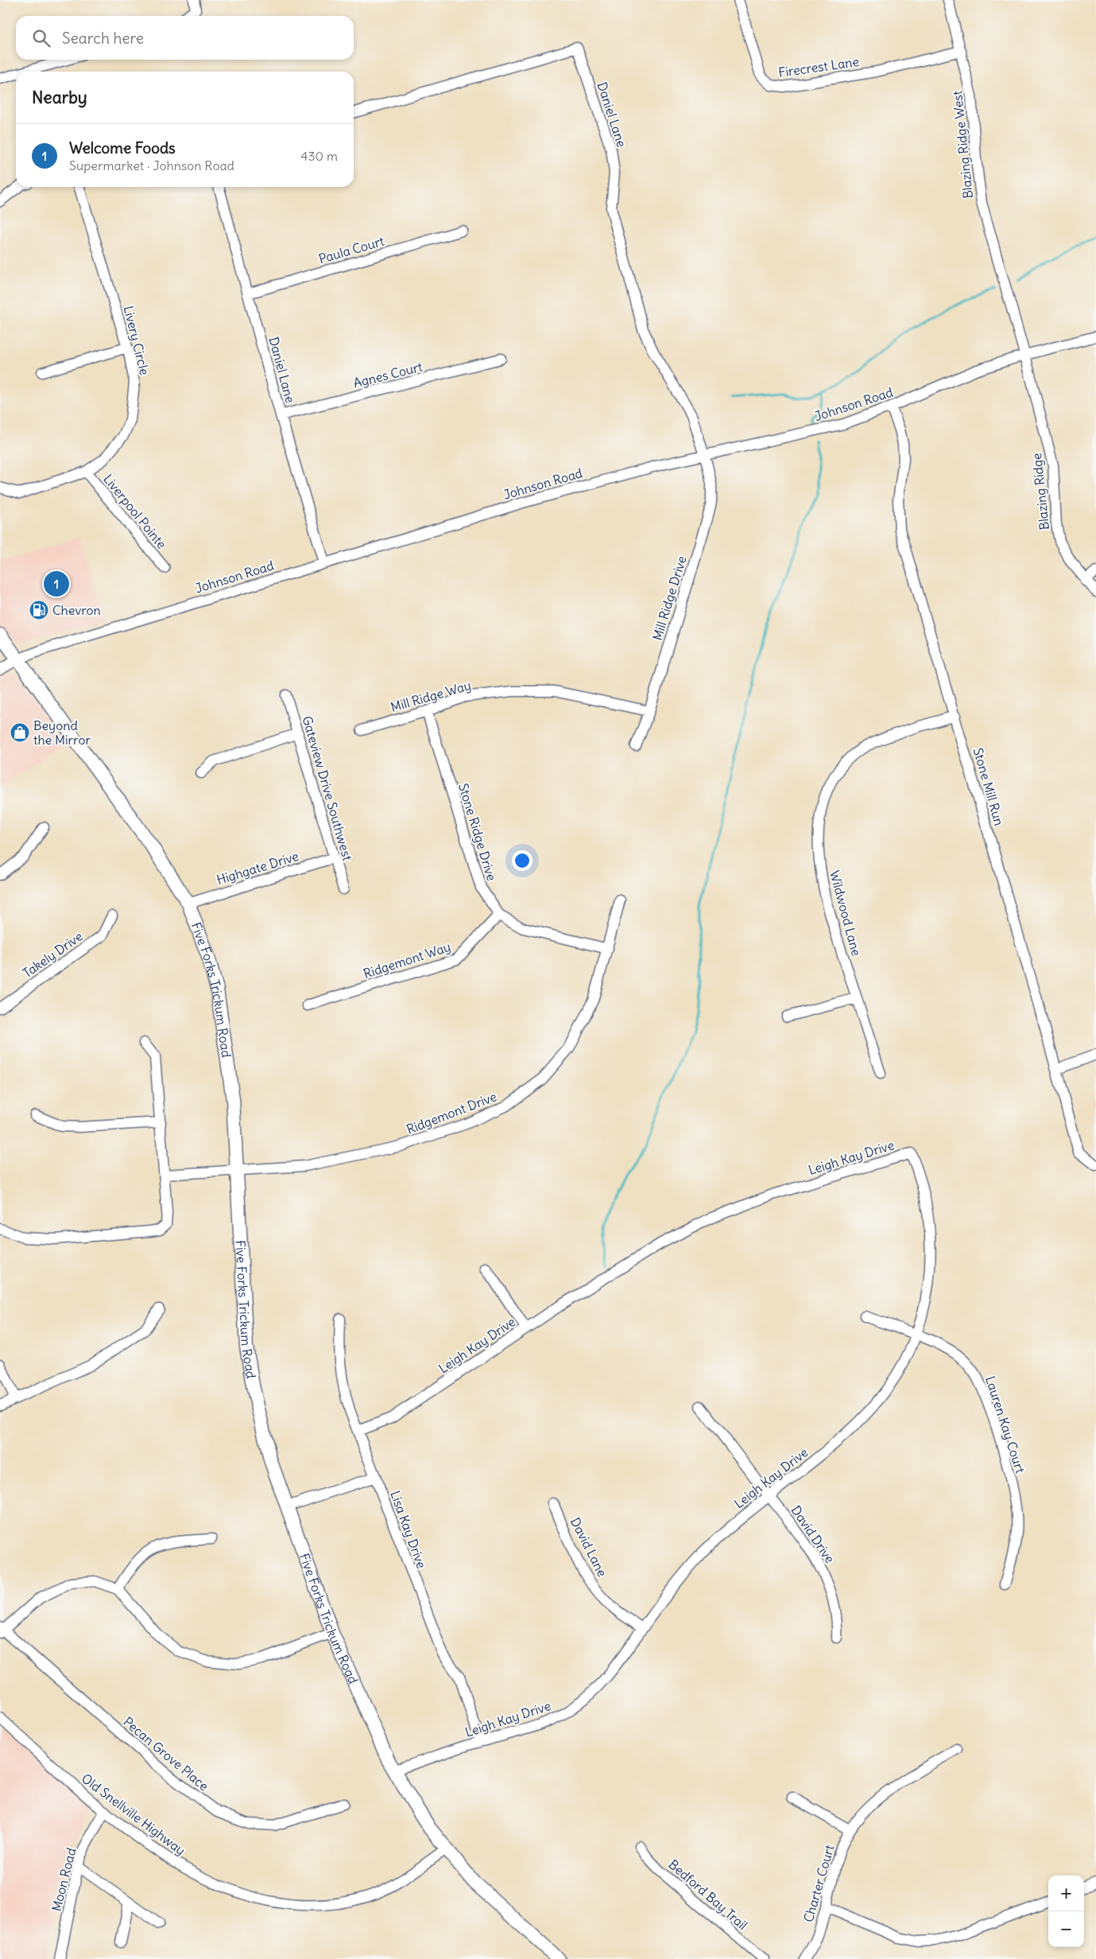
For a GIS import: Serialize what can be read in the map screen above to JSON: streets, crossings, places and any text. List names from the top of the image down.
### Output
{
  "streets": {
    "main road": ["Five Forks Trickum Road"],
    "street": [
      "Firecrest Lane",
      "Daniel Lane",
      "Blazing Ridge West",
      "Paula Court",
      "Livery Circle",
      "Agnes Court",
      "Johnson Road",
      "Blazing Ridge",
      "Liverpool Pointe",
      "Mill Ridge Drive",
      "Mill Ridge Way",
      "Stone Mill Run",
      "Gateview Drive Southwest",
      "Stone Ridge Drive",
      "Highgate Drive",
      "Wildwood Lane",
      "Takely Drive",
      "Ridgemont Way",
      "Ridgemont Drive",
      "Leigh Kay Drive",
      "Lauren Kay Court",
      "Lisa Kay Drive",
      "David Drive",
      "David Lane",
      "Pecan Grove Place",
      "Old Snellville Highway",
      "Moon Road",
      "Charter Court",
      "Bedford Bay Trail"
    ]
  },
  "crossings": [
    ["Firecrest Lane", "Blazing Ridge West"],
    ["Daniel Lane", "Paula Court"],
    ["Daniel Lane", "Agnes Court"],
    ["Daniel Lane", "Johnson Road"],
    ["Daniel Lane", "Mill Ridge Drive"],
    ["Blazing Ridge West", "Johnson Road"],
    ["Blazing Ridge West", "Blazing Ridge"],
    ["Livery Circle", "Liverpool Pointe"],
    ["Johnson Road", "Blazing Ridge"],
    ["Johnson Road", "Mill Ridge Drive"],
    ["Johnson Road", "Stone Mill Run"],
    ["Johnson Road", "Five Forks Trickum Road"],
    ["Mill Ridge Drive", "Mill Ridge Way"],
    ["Mill Ridge Way", "Stone Ridge Drive"],
    ["Stone Mill Run", "Wildwood Lane"],
    ["Gateview Drive Southwest", "Highgate Drive"],
    ["Stone Ridge Drive", "Ridgemont Way"],
    ["Stone Ridge Drive", "Ridgemont Drive"],
    ["Highgate Drive", "Five Forks Trickum Road"],
    ["Five Forks Trickum Road", "Ridgemont Drive"],
    ["Five Forks Trickum Road", "Leigh Kay Drive"],
    ["Five Forks Trickum Road", "Old Snellville Highway"],
    ["Leigh Kay Drive", "Lauren Kay Court"],
    ["Leigh Kay Drive", "Lisa Kay Drive"],
    ["Leigh Kay Drive", "David Drive"],
    ["Leigh Kay Drive", "David Lane"],
    ["Old Snellville Highway", "Moon Road"]
  ],
  "places": {
    "fuel station": ["Chevron"],
    "shop": ["Beyond the Mirror"]
  },
  "page": {
    "search": "Search here",
    "heading": "Nearby",
    "list": [
      {
        "mark": "1",
        "name": "Welcome Foods",
        "note": "Supermarket · Johnson Road",
        "value": "430 m"
      }
    ],
    "pins": "1",
    "map_buttons": ["+", "−"]
  }
}
